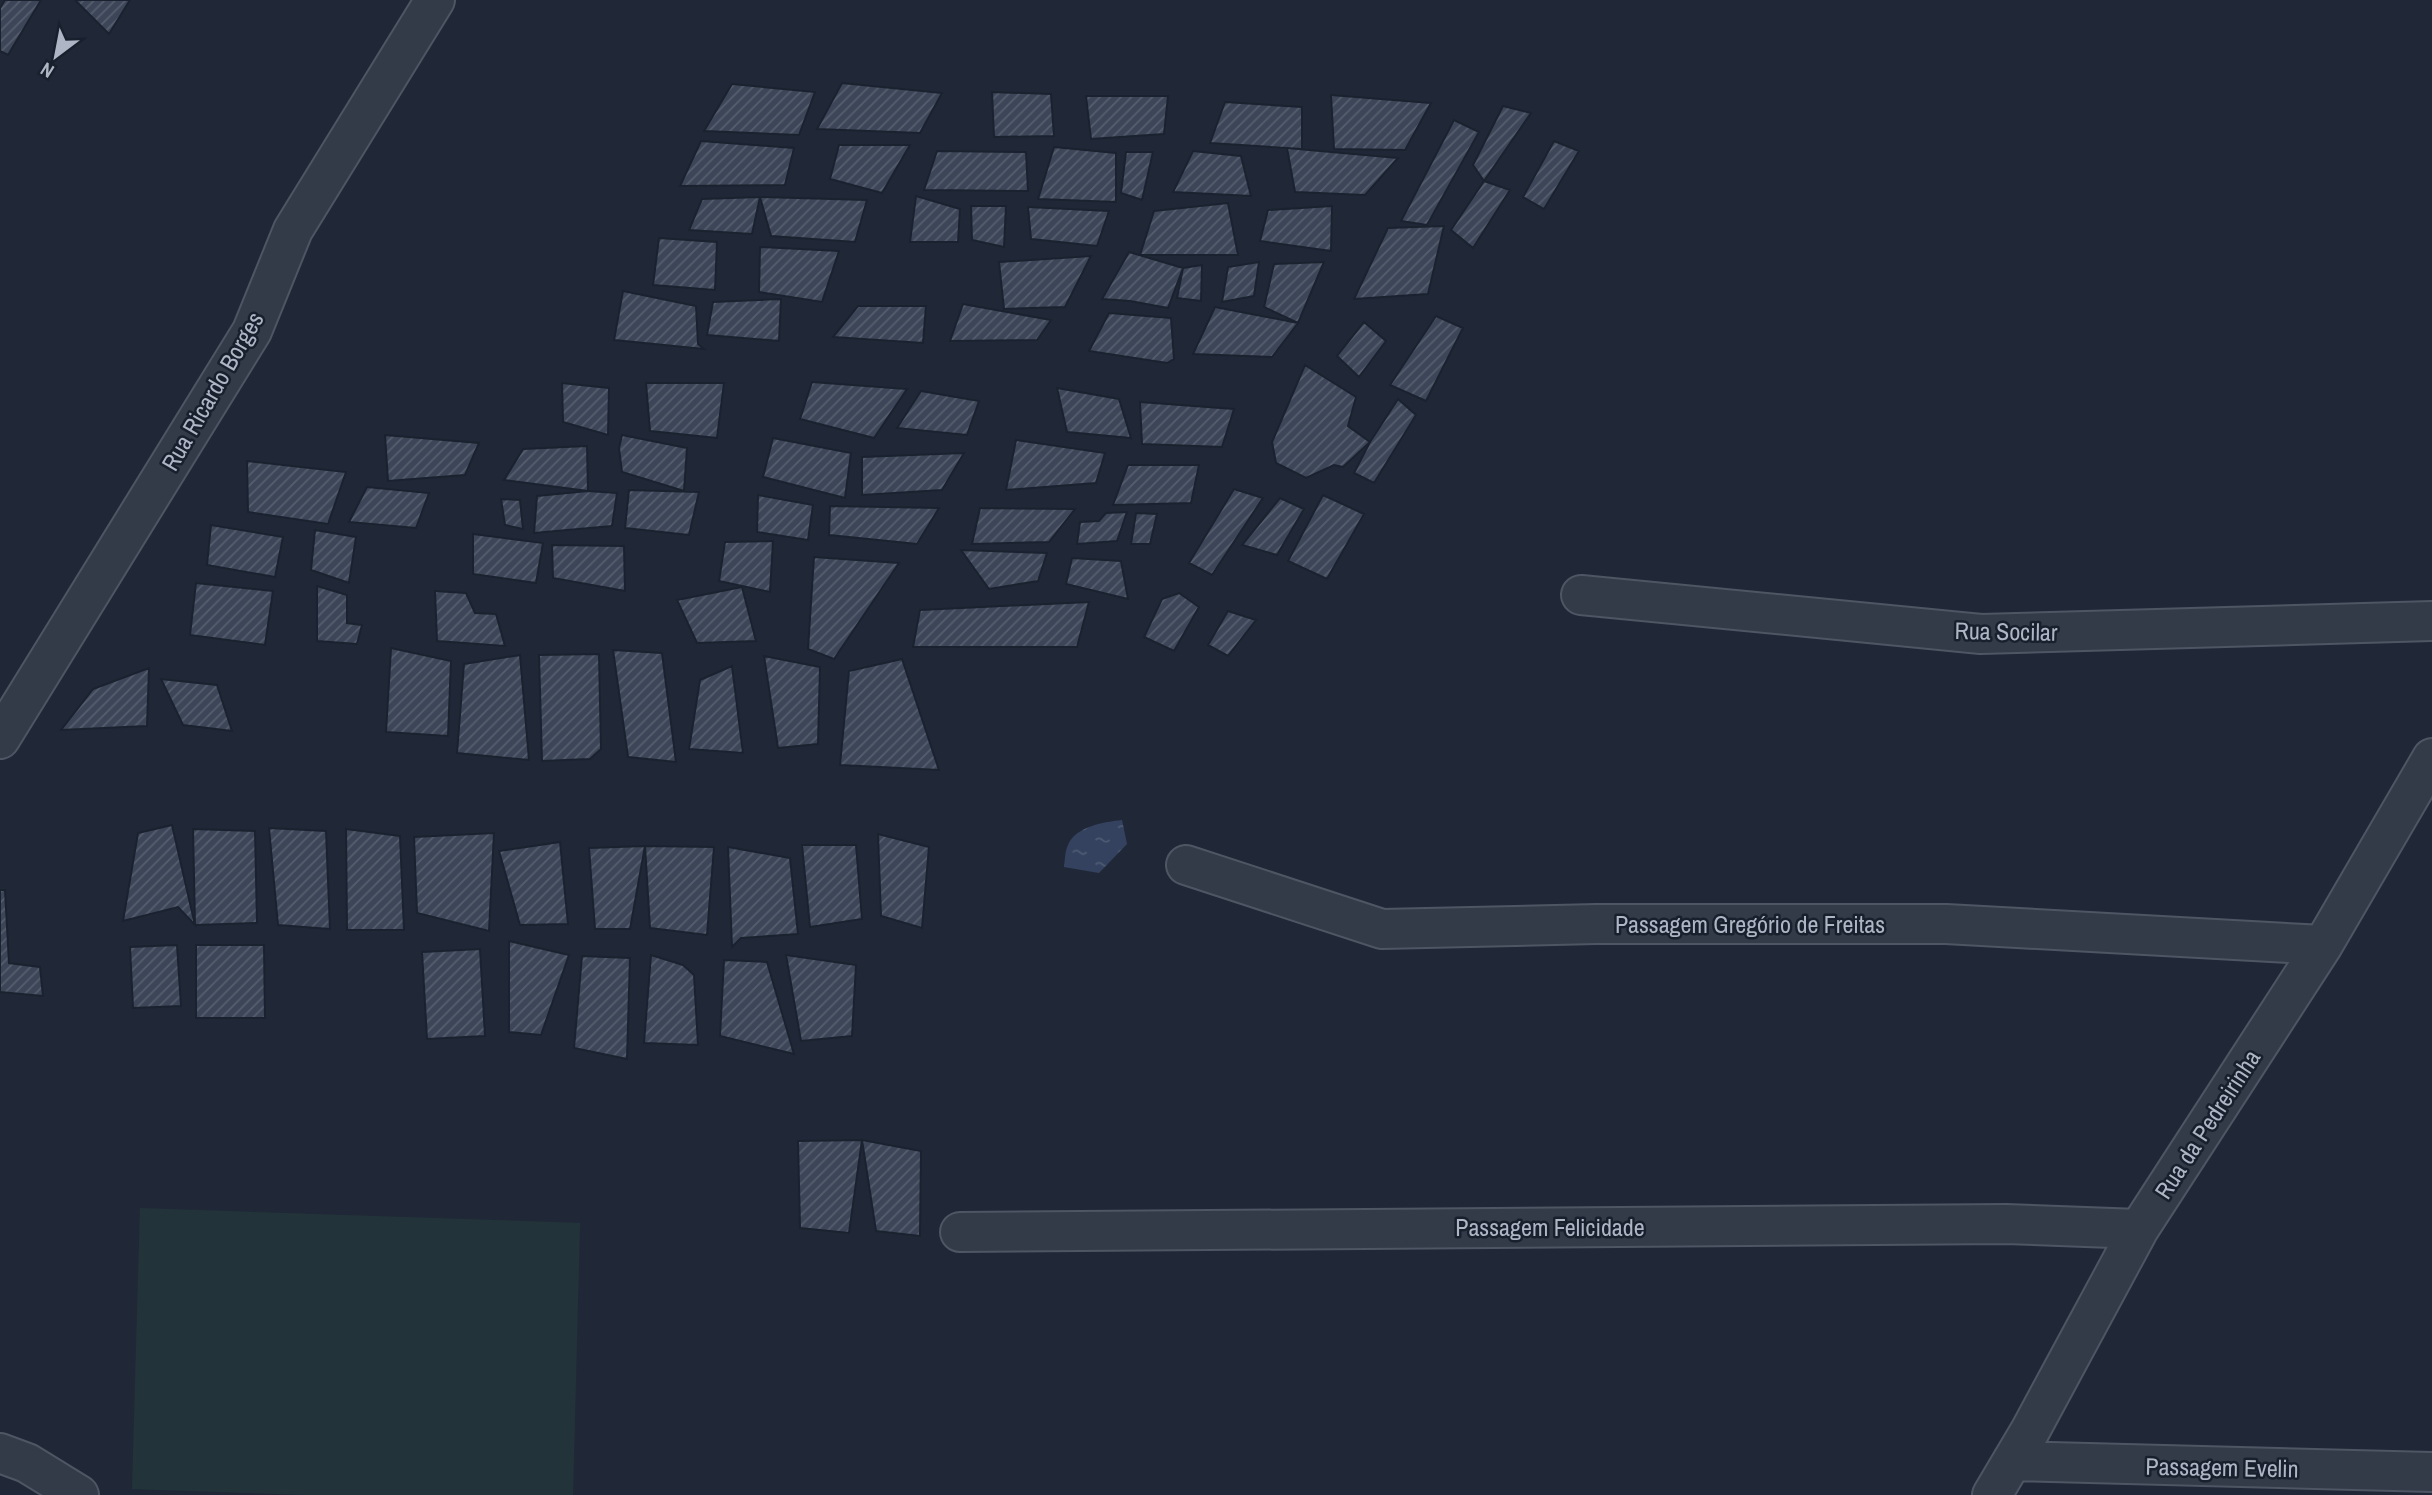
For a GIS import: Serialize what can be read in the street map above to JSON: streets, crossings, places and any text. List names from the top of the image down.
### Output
{
  "streets": {
    "street": [
      "Rua Ricardo Borges",
      "Rua Socilar",
      "Passagem Gregório de Freitas",
      "Rua da Pedreirinha",
      "Passagem Felicidade",
      "Passagem Evelin"
    ]
  },
  "crossings": [
    ["Passagem Gregório de Freitas", "Rua da Pedreirinha"],
    ["Rua da Pedreirinha", "Passagem Felicidade"],
    ["Rua da Pedreirinha", "Passagem Evelin"]
  ],
  "north": "bottom left"
}
